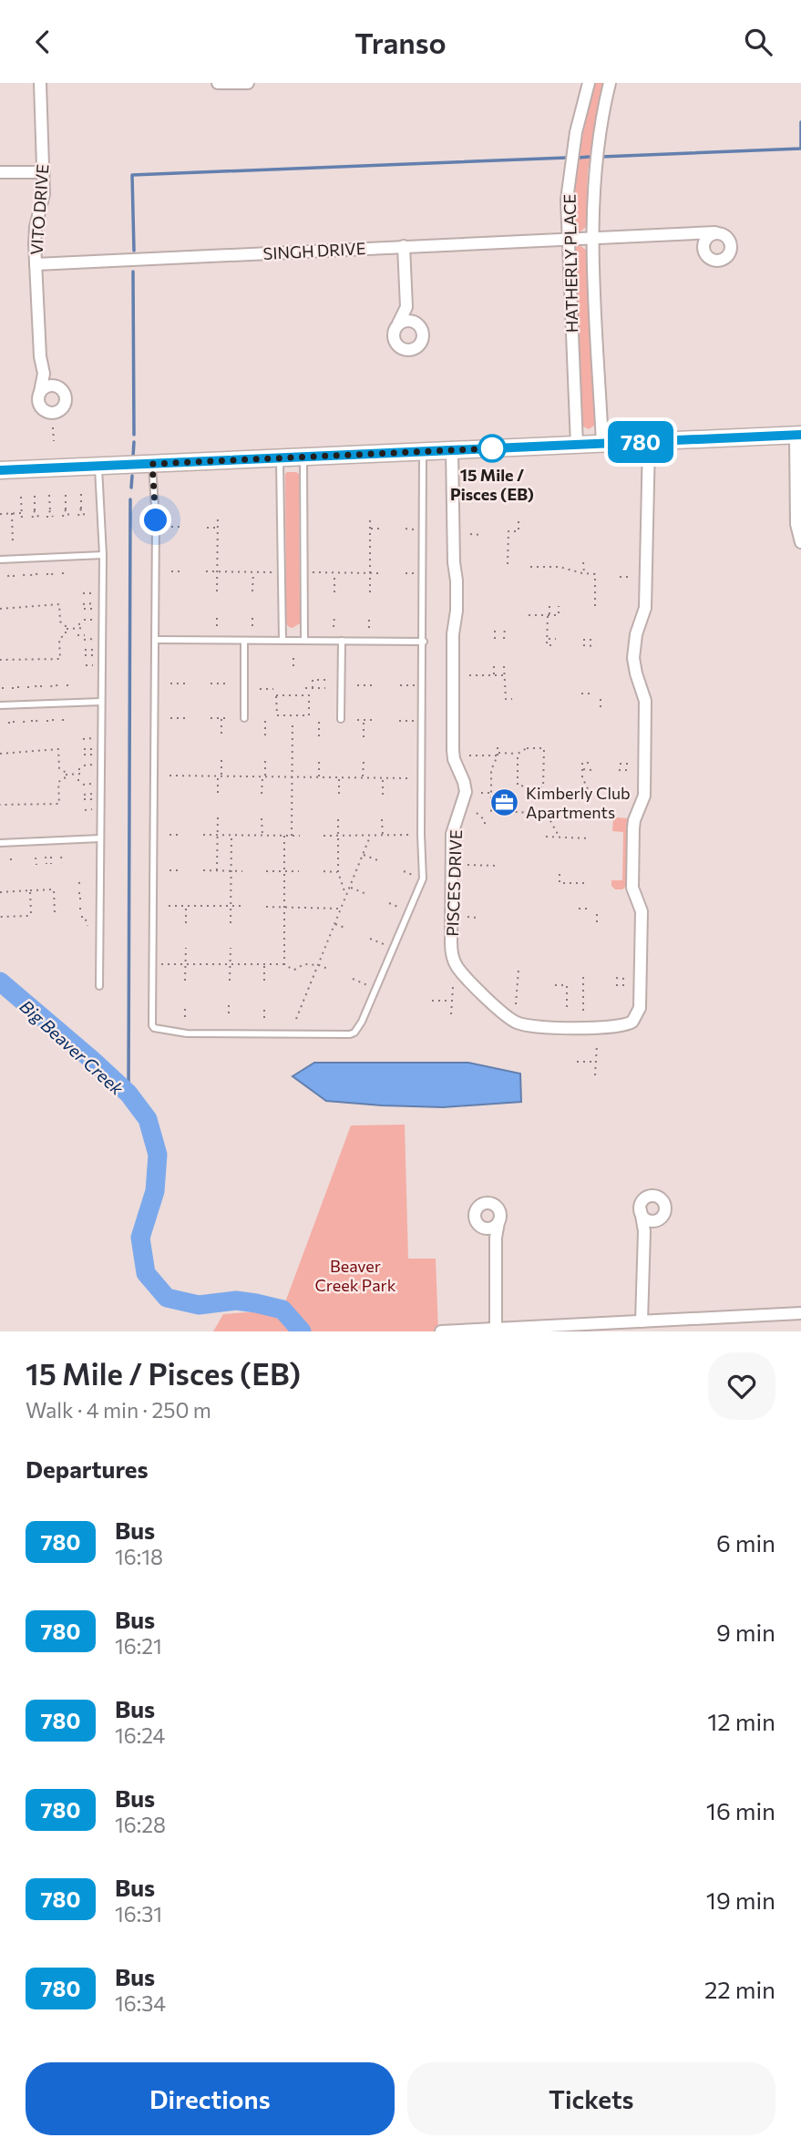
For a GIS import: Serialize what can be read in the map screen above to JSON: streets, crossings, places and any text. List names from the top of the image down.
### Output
{
  "streets": {
    "street": [
      "VITO DRIVE",
      "SINGH DRIVE",
      "HATHERLY PLACE",
      "PISCES DRIVE"
    ]
  },
  "crossings": [
    ["VITO DRIVE", "SINGH DRIVE"],
    ["SINGH DRIVE", "HATHERLY PLACE"]
  ],
  "water": ["Big Beaver Creek"],
  "parks": ["Beaver Creek Park"],
  "places": {
    "other": ["15 Mile / Pisces (EB)"],
    "office": ["Kimberly Club Apartments"]
  },
  "lines": ["bus line 780"],
  "page": {
    "header": "Transo",
    "on_map": "780",
    "heading": [
      ["15 Mile / Pisces (EB)", "Walk · 4 min · 250 m"],
      "Departures"
    ],
    "list": [
      {
        "mark": "780",
        "name": "Bus",
        "note": "16:18",
        "value": "6 min"
      },
      {
        "mark": "780",
        "name": "Bus",
        "note": "16:21",
        "value": "9 min"
      },
      {
        "mark": "780",
        "name": "Bus",
        "note": "16:24",
        "value": "12 min"
      },
      {
        "mark": "780",
        "name": "Bus",
        "note": "16:28",
        "value": "16 min"
      },
      {
        "mark": "780",
        "name": "Bus",
        "note": "16:31",
        "value": "19 min"
      },
      {
        "mark": "780",
        "name": "Bus",
        "note": "16:34",
        "value": "22 min"
      }
    ],
    "buttons": ["Directions", "Tickets"]
  }
}
